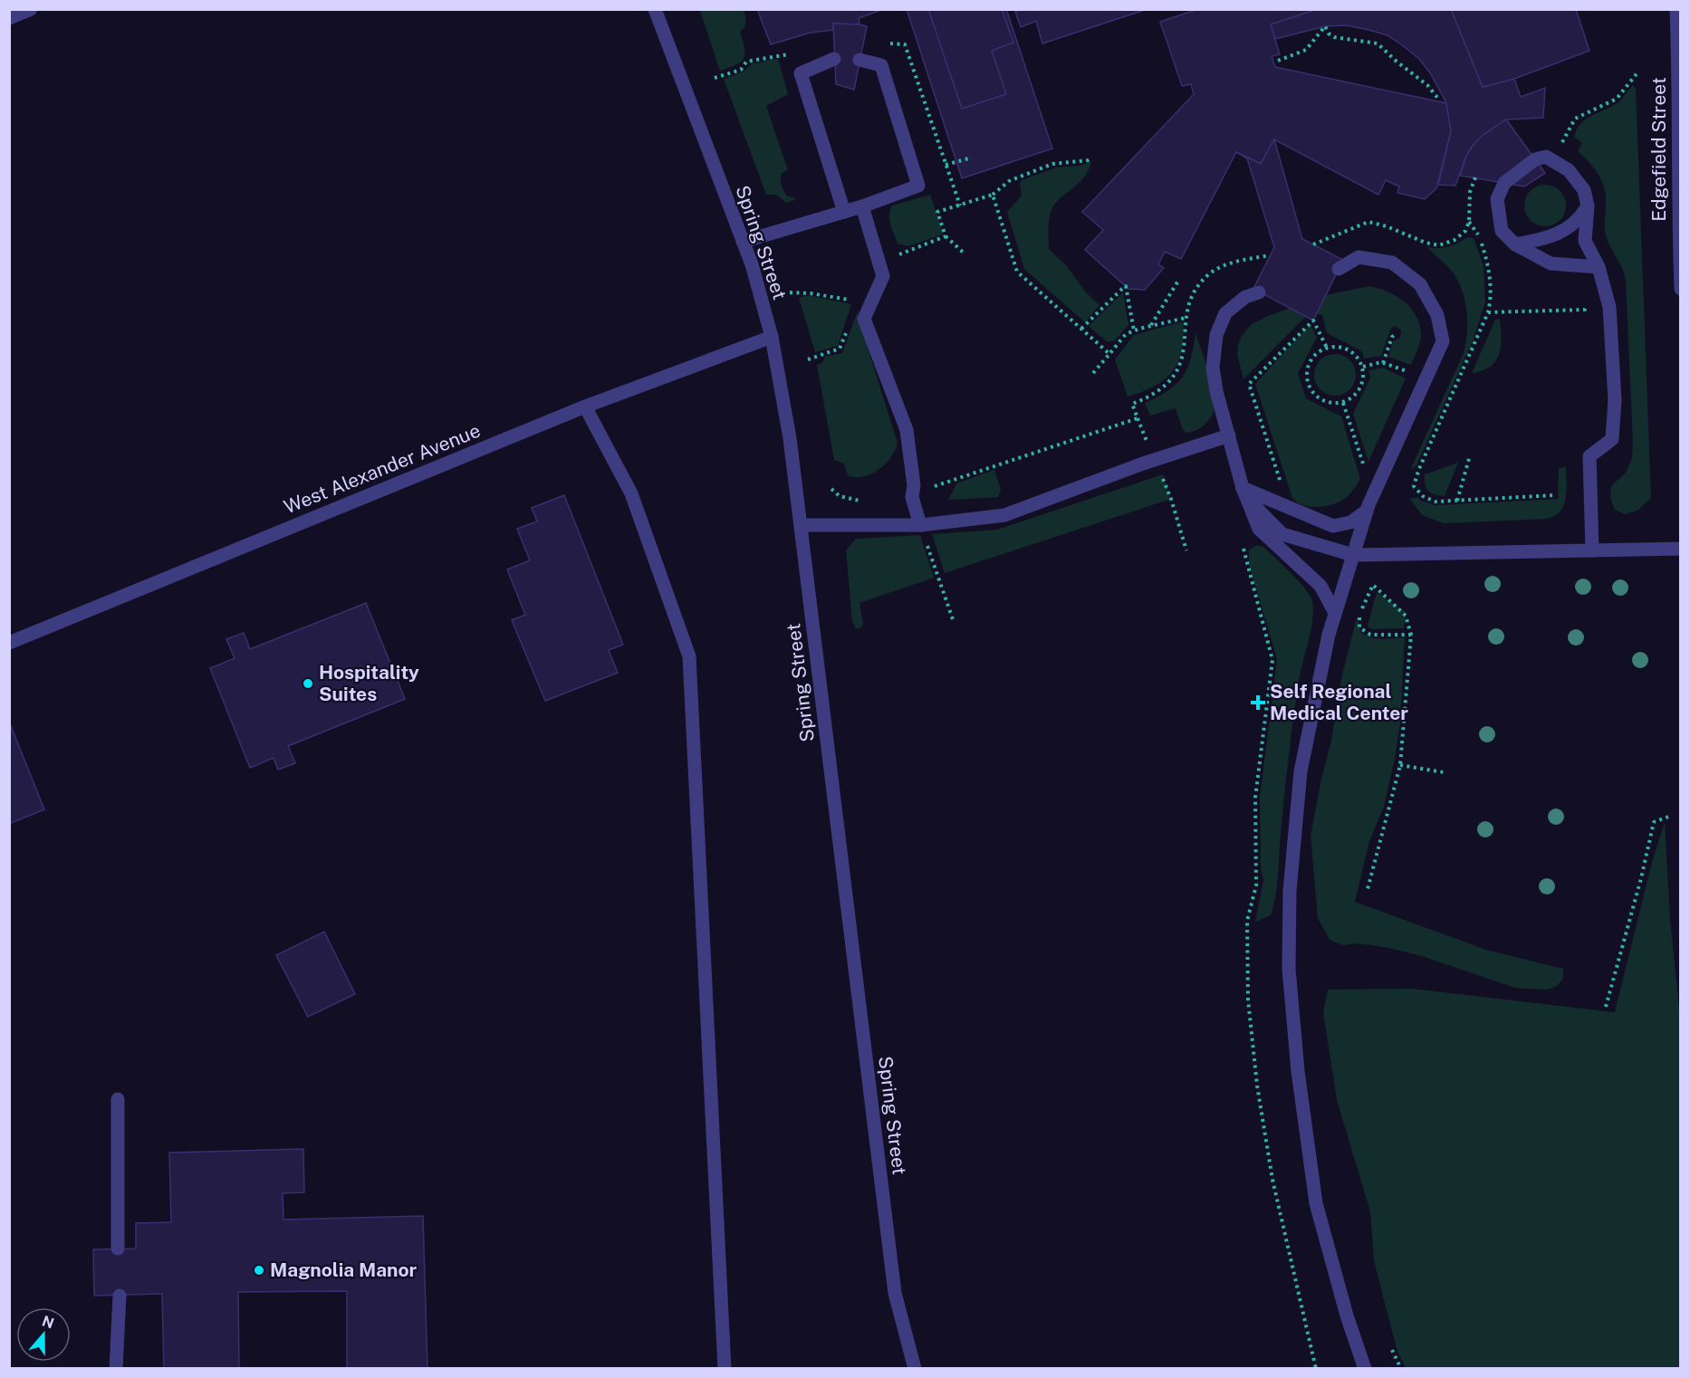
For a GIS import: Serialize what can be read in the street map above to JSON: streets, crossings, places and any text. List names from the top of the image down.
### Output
{
  "streets": {
    "street": ["Edgefield Street", "Spring Street", "West Alexander Avenue"]
  },
  "crossings": [
    ["Spring Street", "West Alexander Avenue"]
  ],
  "places": {
    "other": ["Hospitality Suites", "Magnolia Manor"],
    "health": ["Self Regional Medical Center"]
  },
  "north": "top"
}
